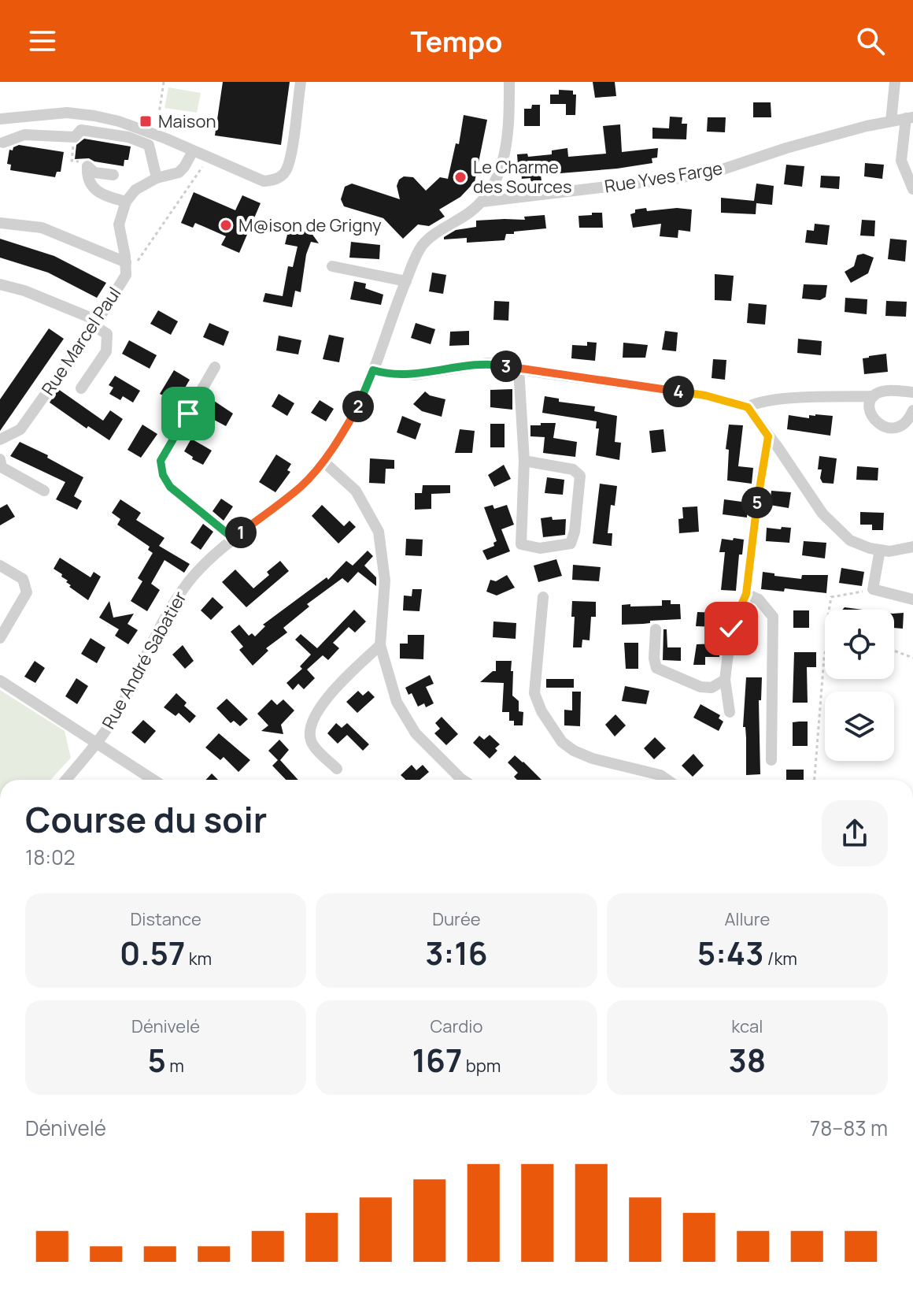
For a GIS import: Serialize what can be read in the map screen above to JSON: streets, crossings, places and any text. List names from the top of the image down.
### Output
{
  "streets": {
    "street": ["Rue Yves Farge", "Rue Marcel Paul", "Rue André Sabatier"]
  },
  "crossings": [
    ["Rue Yves Farge", "Rue André Sabatier"]
  ],
  "places": {
    "transit": ["Maison"],
    "other": ["Le Charme des Sources", "M@ison de Grigny"]
  },
  "page": {
    "header": "Tempo",
    "pins": [
      "3",
      "4",
      "2",
      "5",
      "1"
    ],
    "heading": ["Course du soir", "18:02"],
    "stats": [
      ["Distance", "0.57 km"],
      ["Durée", "3:16"],
      ["Allure", "5:43 /km"],
      ["Dénivelé", "5 m"],
      ["Cardio", "167 bpm"],
      ["kcal", "38"]
    ],
    "chart": ["Dénivelé", "78–83 m"]
  }
}
